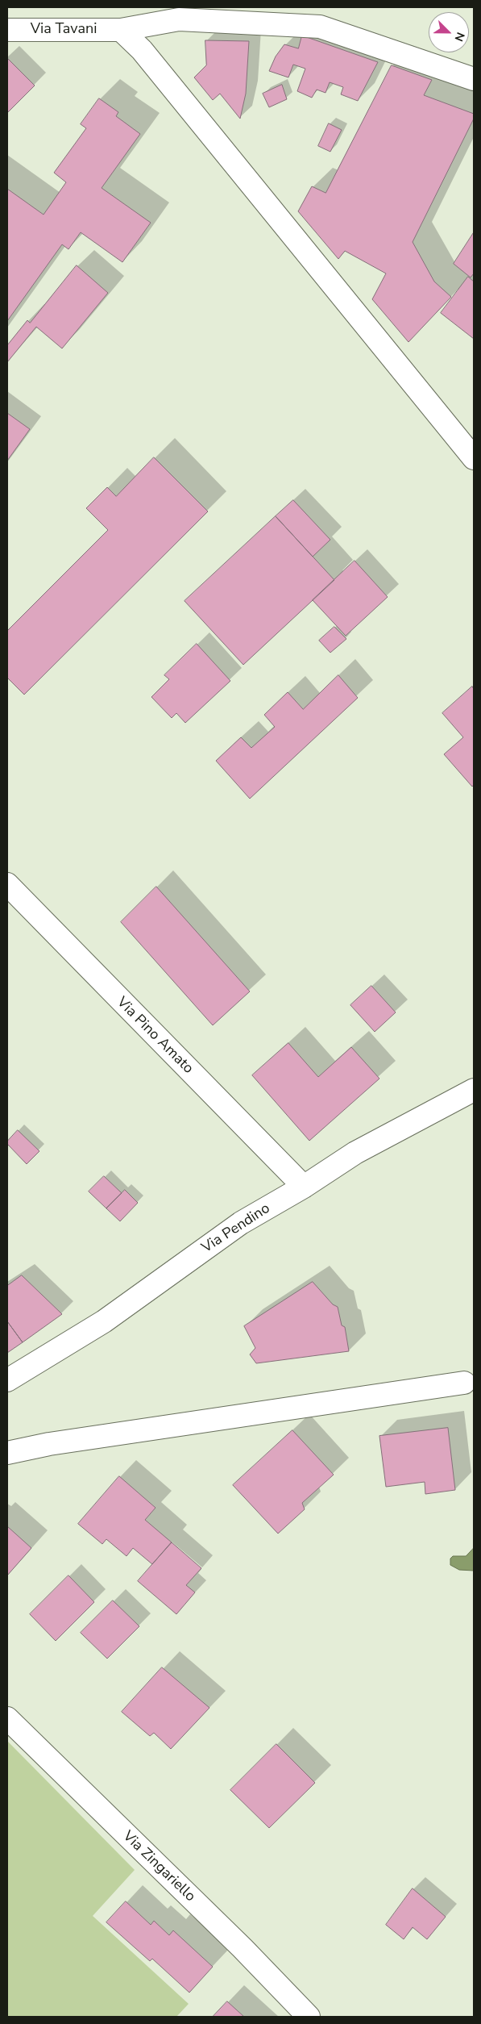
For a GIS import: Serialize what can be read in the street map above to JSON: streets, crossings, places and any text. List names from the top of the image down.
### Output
{
  "streets": {
    "street": [
      "Via Tavani",
      "Via Pino Amato",
      "Via Pendino",
      "Via Zingariello"
    ]
  },
  "crossings": [
    ["Via Pino Amato", "Via Pendino"]
  ],
  "north": "bottom right"
}
